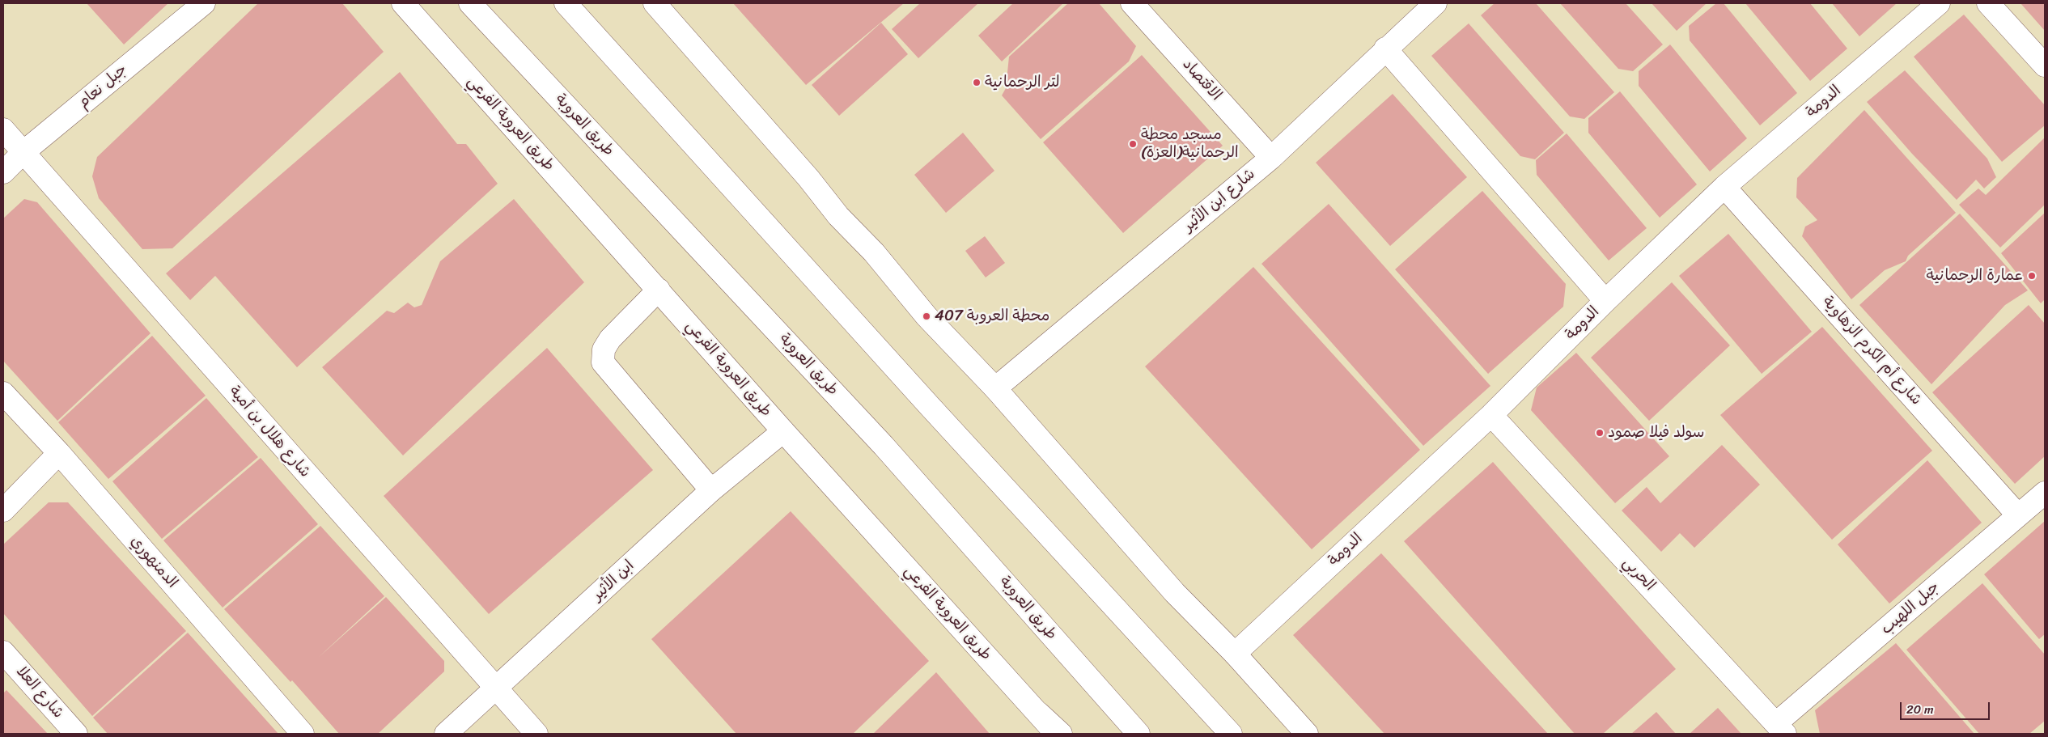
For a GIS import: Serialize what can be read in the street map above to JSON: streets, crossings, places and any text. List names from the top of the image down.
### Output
{
  "streets": {
    "street": [
      "الاقتصاد",
      "جبل نعام",
      "الدومة",
      "طريق العروبة الفرعي",
      "طريق العروبة",
      "شارع ابن الأثير",
      "شارع أم الكرم الزهاوية",
      "شارع هلال بن أمية",
      "الدمنهوري",
      "الحربي",
      "ابن الأثير",
      "جبل اللهيب",
      "شارع العلا"
    ]
  },
  "crossings": [
    ["الاقتصاد", "شارع ابن الأثير"],
    ["جبل نعام", "شارع هلال بن أمية"],
    ["الدومة", "شارع أم الكرم الزهاوية"],
    ["الدومة", "الحربي"],
    ["طريق العروبة الفرعي", "ابن الأثير"],
    ["شارع أم الكرم الزهاوية", "جبل اللهيب"],
    ["شارع هلال بن أمية", "ابن الأثير"],
    ["الحربي", "جبل اللهيب"]
  ],
  "places": [
    "لتر الرحمانية",
    "مسجد محطة الرحمانية(العزة)",
    "عمارة الرحمانية",
    "محطة العروبة 407",
    "سولد فيلا صمود"
  ],
  "scale_bar": "20 m"
}
